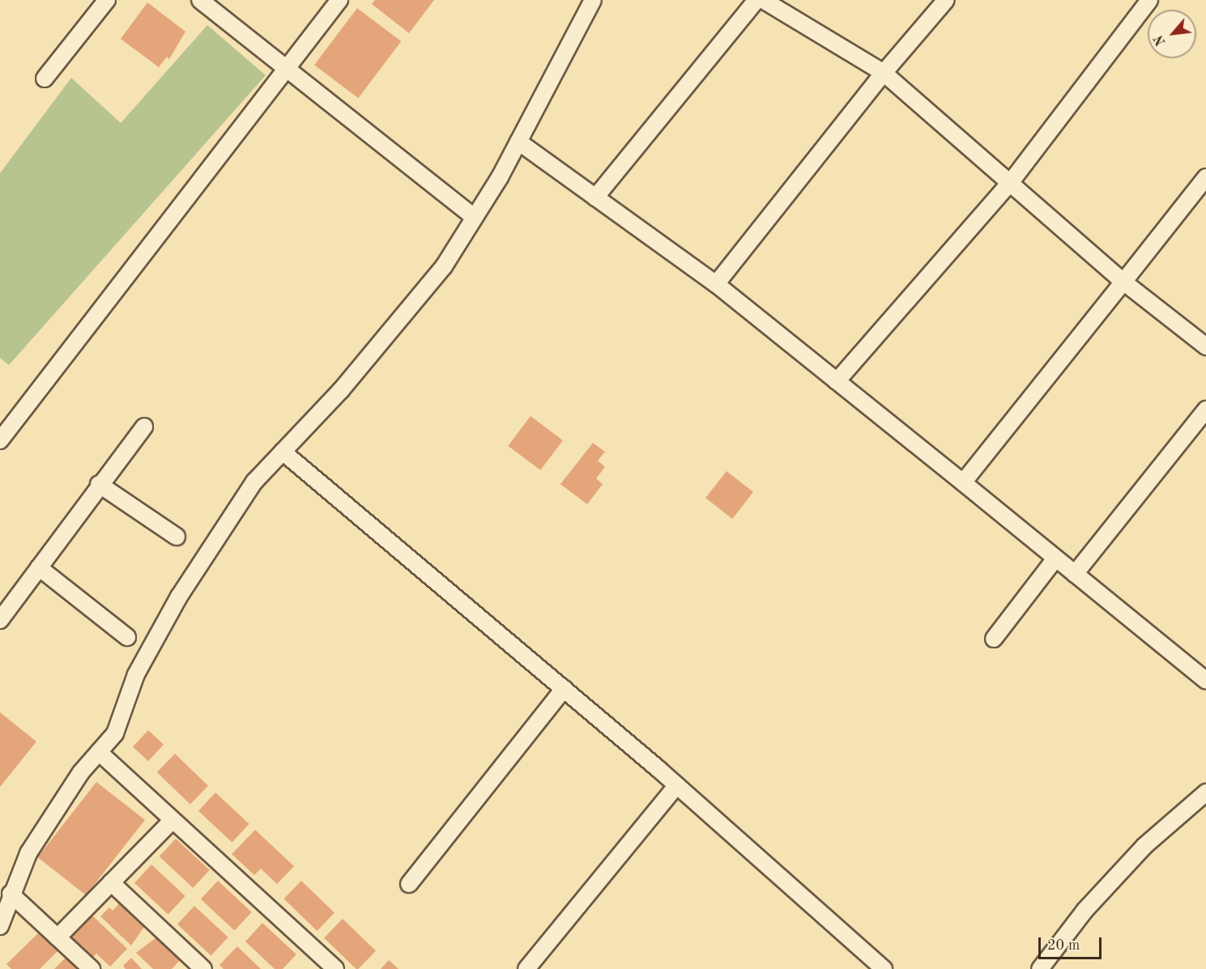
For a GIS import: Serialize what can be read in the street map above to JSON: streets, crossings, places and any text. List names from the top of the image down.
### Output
{
  "scale_bar": "20 m",
  "north": "bottom left"
}
